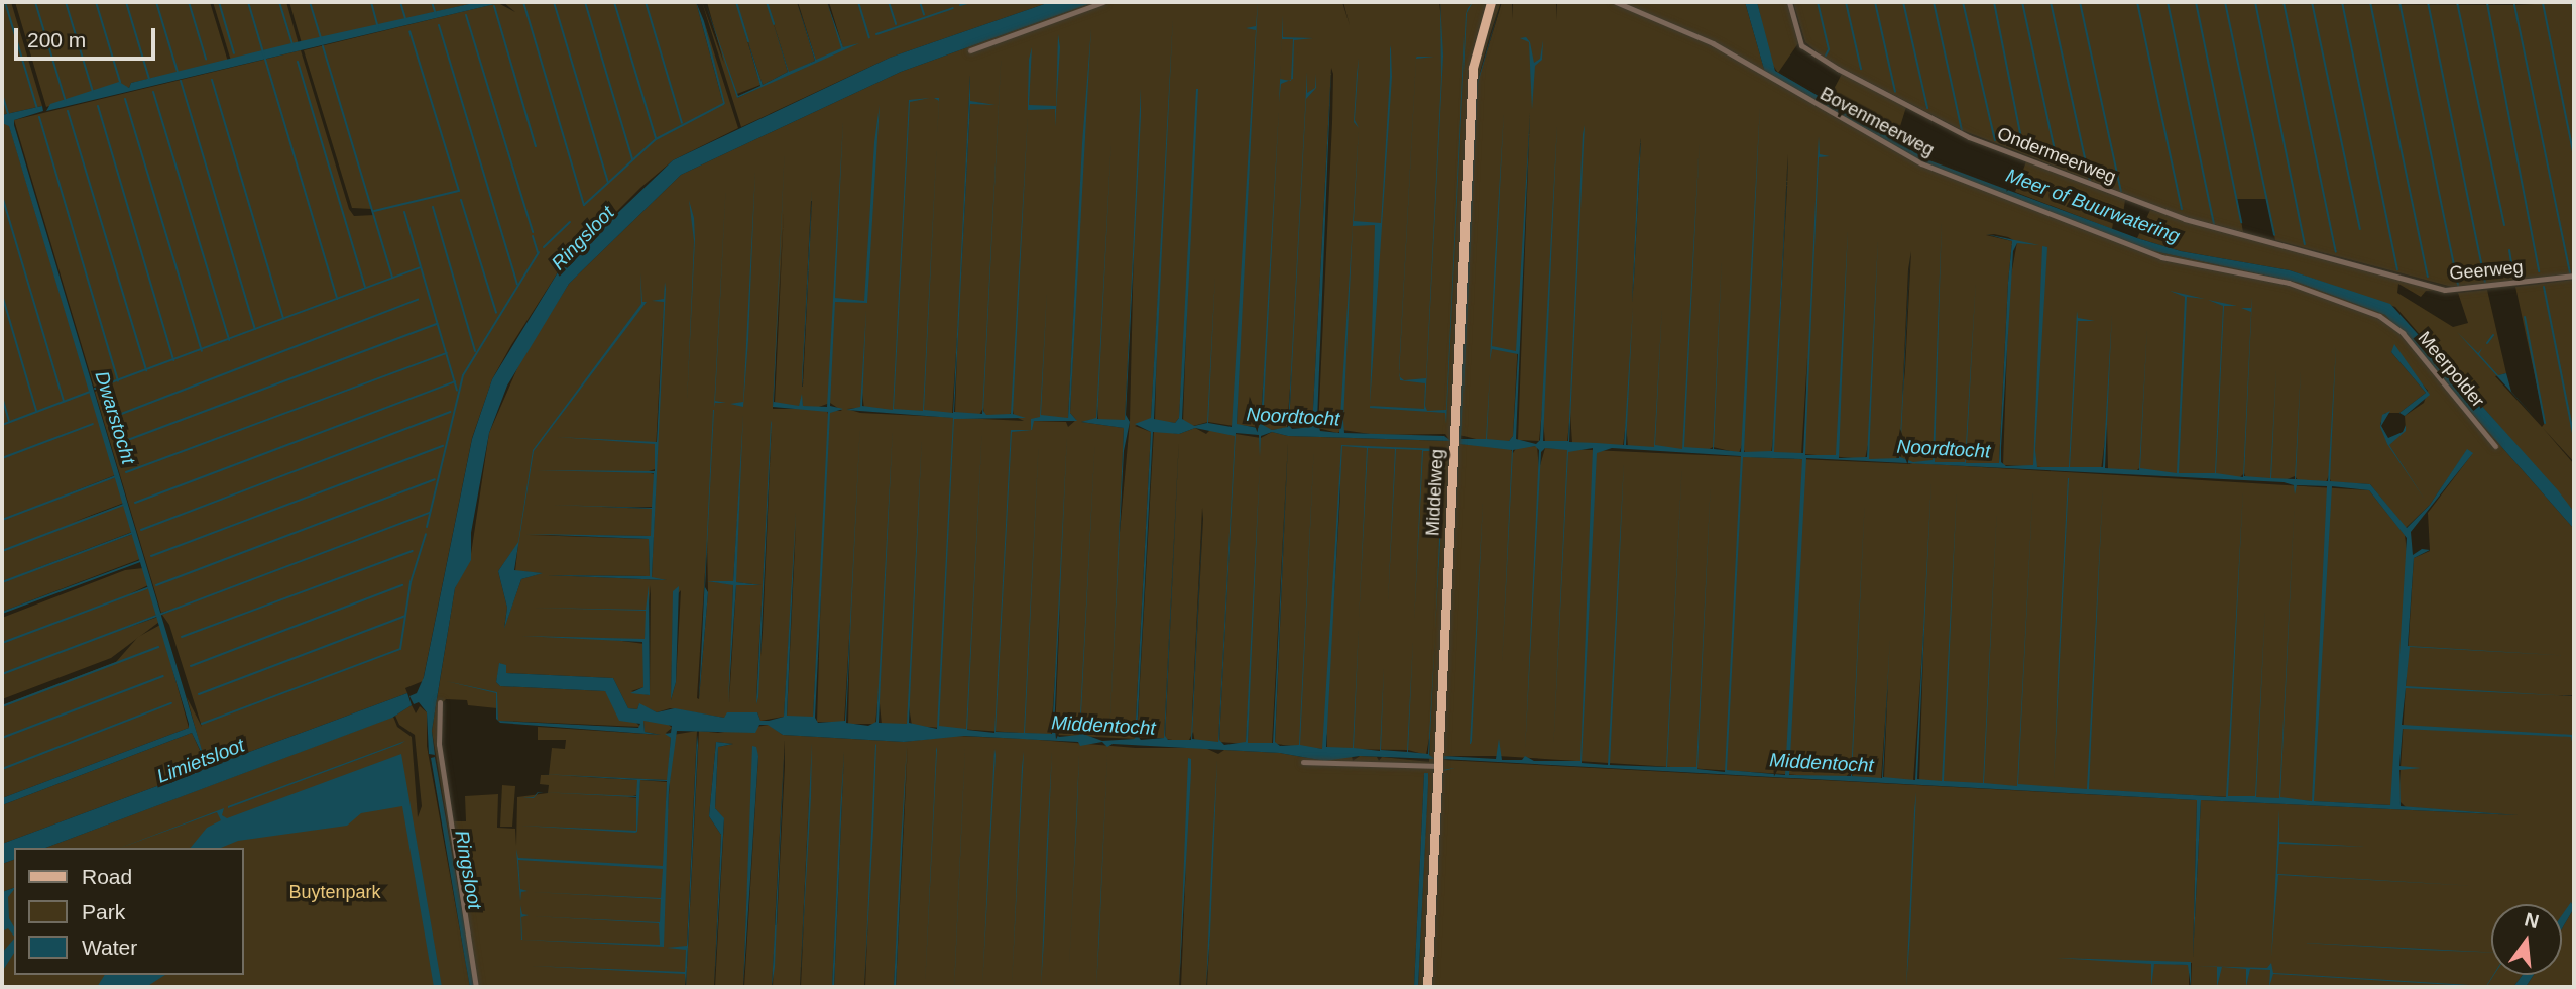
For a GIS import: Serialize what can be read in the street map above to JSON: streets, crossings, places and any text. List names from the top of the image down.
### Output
{
  "streets": {
    "main road": ["Middelweg"],
    "street": [
      "Bovenmeerweg",
      "Ondermeerweg",
      "Geerweg",
      "Meerpolder"
    ]
  },
  "crossings": [
    ["Bovenmeerweg", "Meerpolder"],
    ["Ondermeerweg", "Geerweg"]
  ],
  "water": [
    "Meer of Buurwatering",
    "Ringsloot",
    "Noordtocht",
    "Dwarstocht",
    "Middentocht",
    "Limietsloot"
  ],
  "parks": ["Buytenpark"],
  "legend": ["Road", "Park", "Water"],
  "scale_bar": "200 m",
  "north": "top"
}
